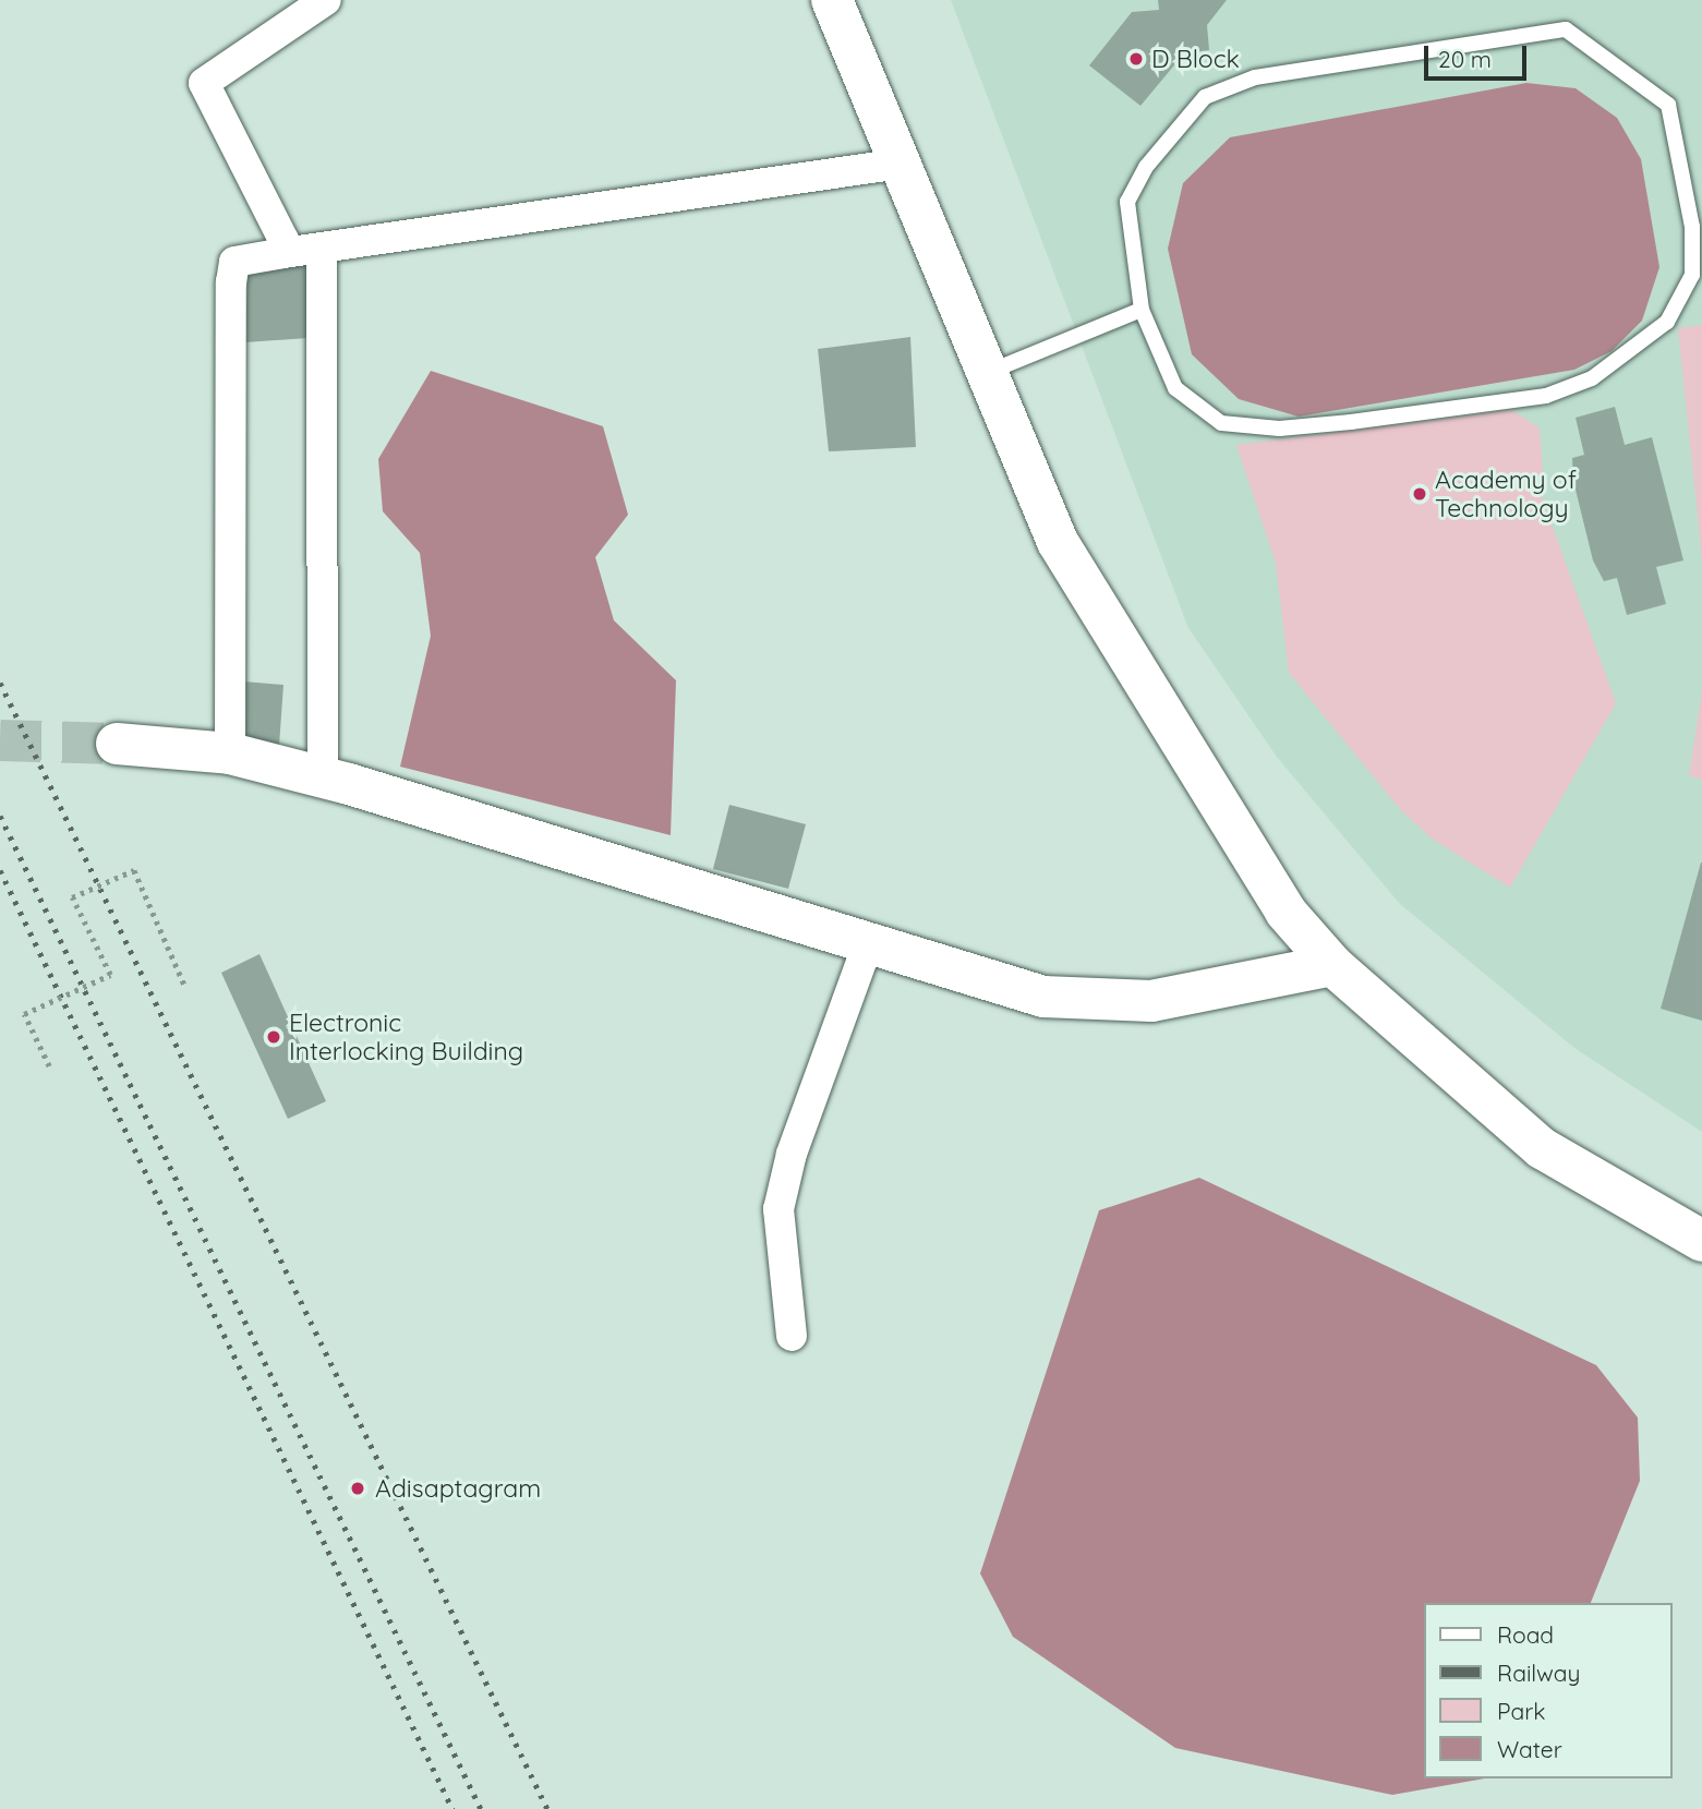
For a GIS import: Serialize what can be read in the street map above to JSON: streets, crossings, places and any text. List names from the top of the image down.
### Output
{
  "places": [
    "D Block",
    "Academy of Technology",
    "Electronic Interlocking Building",
    "Adisaptagram"
  ],
  "legend": [
    "Road",
    "Railway",
    "Park",
    "Water"
  ],
  "scale_bar": "20 m"
}
